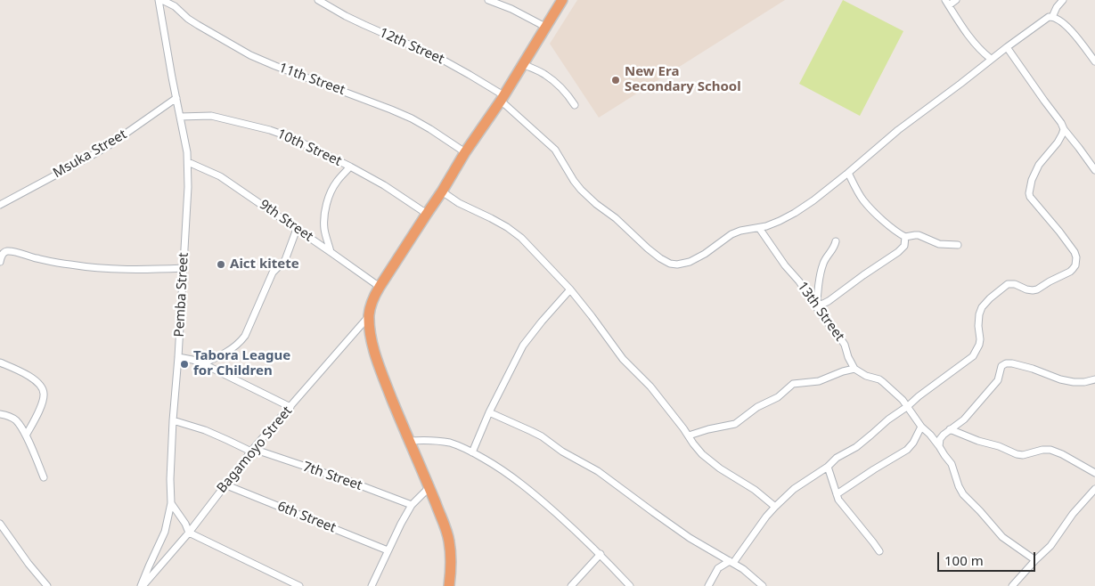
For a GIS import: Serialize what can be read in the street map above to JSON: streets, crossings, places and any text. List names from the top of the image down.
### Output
{
  "streets": {
    "street": [
      "12th Street",
      "11th Street",
      "10th Street",
      "Msuka Street",
      "9th Street",
      "Pemba Street",
      "13th Street",
      "Bagamoyo Street",
      "7th Street",
      "6th Street"
    ]
  },
  "crossings": [
    ["12th Street", "13th Street"],
    ["10th Street", "Pemba Street"],
    ["Msuka Street", "Pemba Street"],
    ["9th Street", "Pemba Street"],
    ["Pemba Street", "Bagamoyo Street"],
    ["Pemba Street", "7th Street"],
    ["Bagamoyo Street", "7th Street"],
    ["Bagamoyo Street", "6th Street"]
  ],
  "places": ["New Era Secondary School", "Aict kitete", "Tabora League for Children"],
  "scale_bar": "100 m"
}
